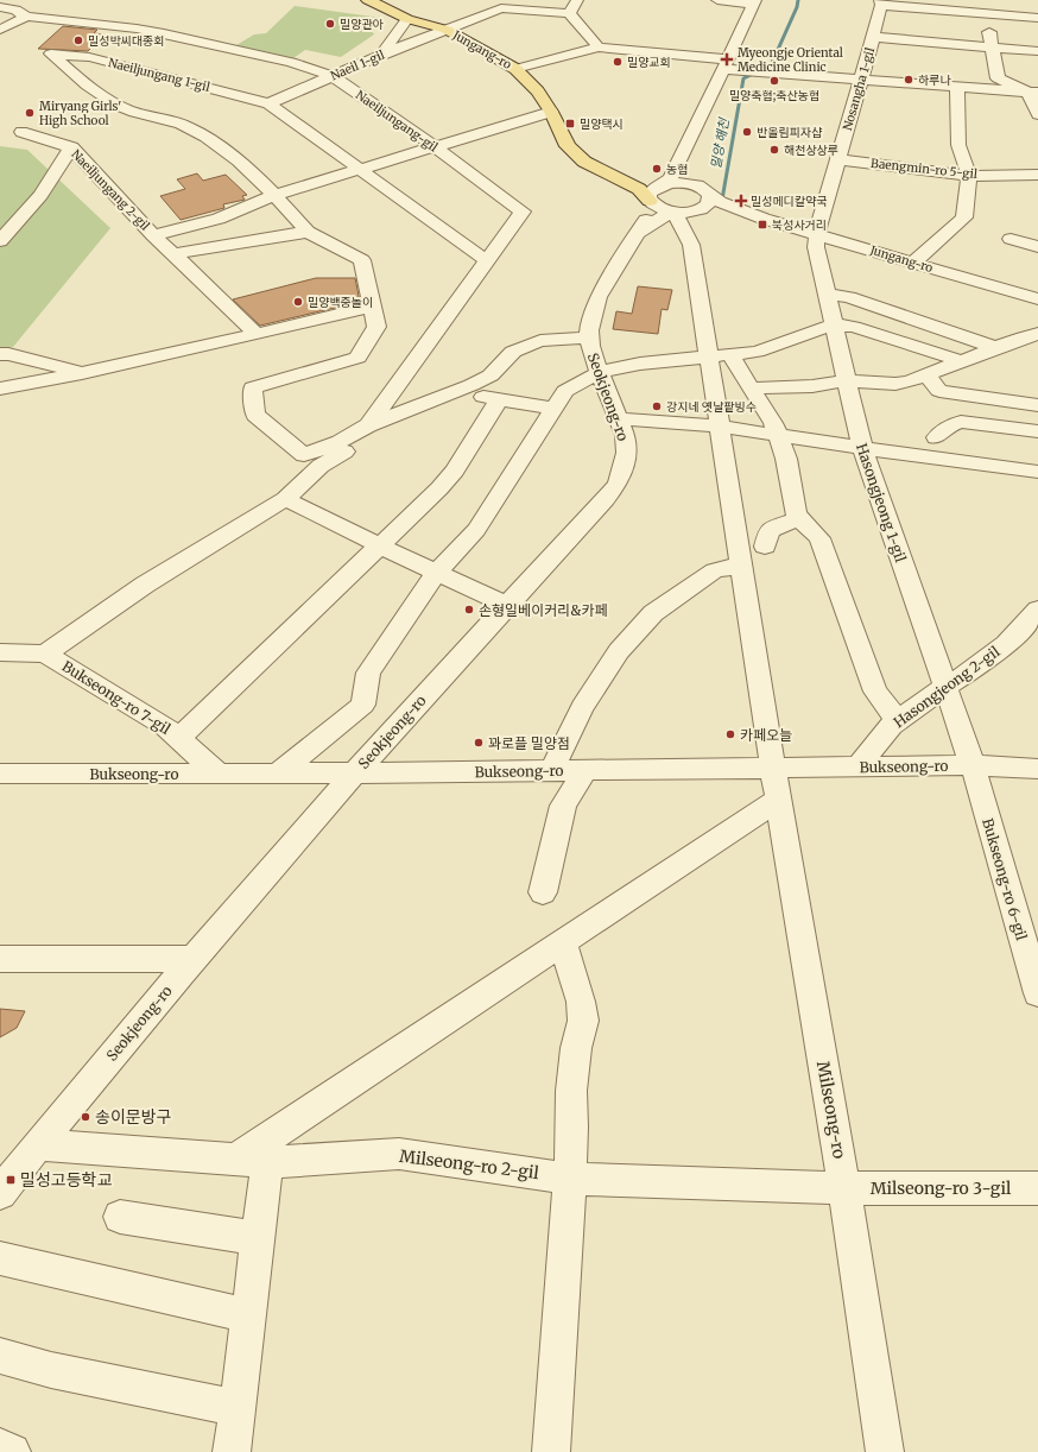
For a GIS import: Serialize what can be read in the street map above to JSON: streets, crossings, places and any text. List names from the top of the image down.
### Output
{
  "streets": {
    "main road": ["Jungang-ro"],
    "street": [
      "Naeil 1-gil",
      "Naeiljungang 1-gil",
      "Nosangha 1-gil",
      "Naeiljungang-gil",
      "Baengmin-ro 5-gil",
      "Naeiljungang 2-gil",
      "Seokjeong-ro",
      "Hasongjeong 1-gil",
      "Hasongjeong 2-gil",
      "Bukseong-ro 7-gil",
      "Bukseong-ro",
      "Bukseong-ro 6-gil",
      "Milseong-ro",
      "Milseong-ro 2-gil",
      "Milseong-ro 3-gil"
    ]
  },
  "crossings": [
    ["Jungang-ro", "Naeil 1-gil"],
    ["Jungang-ro", "Nosangha 1-gil"],
    ["Jungang-ro", "Hasongjeong 1-gil"],
    ["Naeil 1-gil", "Naeiljungang 1-gil"],
    ["Naeil 1-gil", "Naeiljungang-gil"],
    ["Naeiljungang 1-gil", "Naeiljungang-gil"],
    ["Nosangha 1-gil", "Baengmin-ro 5-gil"],
    ["Nosangha 1-gil", "Hasongjeong 1-gil"],
    ["Seokjeong-ro", "Bukseong-ro"],
    ["Seokjeong-ro", "Milseong-ro 2-gil"],
    ["Hasongjeong 1-gil", "Hasongjeong 2-gil"],
    ["Hasongjeong 1-gil", "Bukseong-ro"],
    ["Hasongjeong 1-gil", "Bukseong-ro 6-gil"],
    ["Hasongjeong 2-gil", "Bukseong-ro"],
    ["Bukseong-ro 7-gil", "Bukseong-ro"],
    ["Bukseong-ro", "Bukseong-ro 6-gil"],
    ["Bukseong-ro", "Milseong-ro"],
    ["Milseong-ro", "Milseong-ro 2-gil"],
    ["Milseong-ro", "Milseong-ro 3-gil"],
    ["Milseong-ro 2-gil", "Milseong-ro 3-gil"]
  ],
  "water": ["밀양 해천"],
  "places": {
    "other": [
      "밀양관아",
      "밀성박씨대종회",
      "밀양교회",
      "하루나",
      "밀양축협;축산농협",
      "Miryang Girls' High School",
      "반올림피자샵",
      "해천상상루",
      "농협",
      "밀양백중놀이",
      "강지네 옛날팥빙수",
      "손형일베이커리&카페",
      "카페오늘",
      "꽈로플 밀양점",
      "송이문방구"
    ],
    "health": ["Myeongje Oriental Medicine Clinic", "밀성메디칼약국"],
    "transit": ["밀양택시", "북성사거리", "밀성고등학교"]
  }
}
